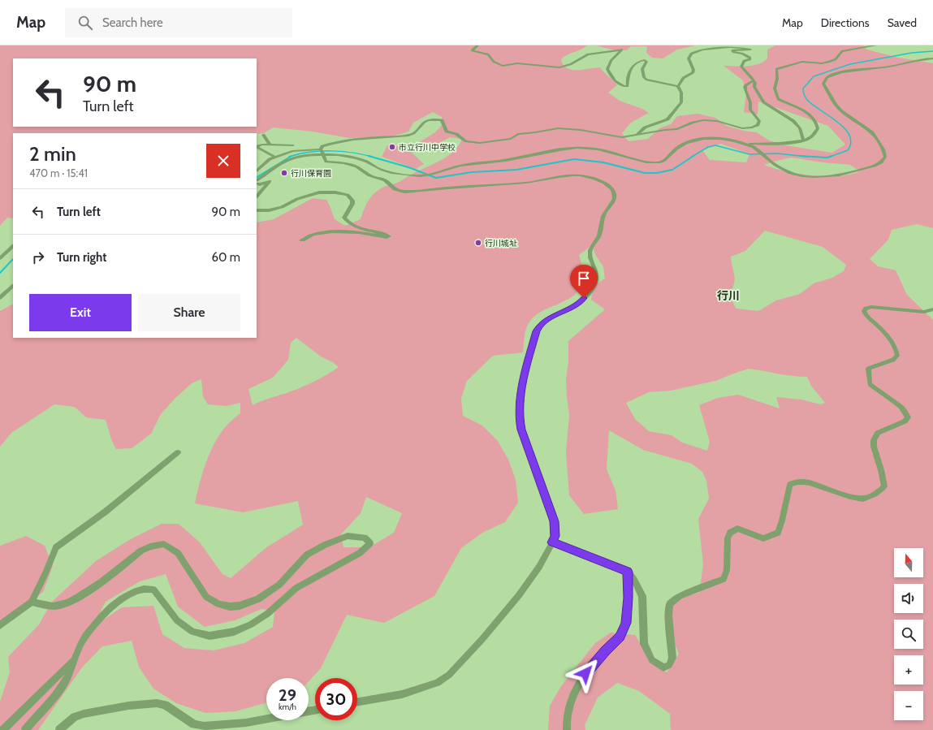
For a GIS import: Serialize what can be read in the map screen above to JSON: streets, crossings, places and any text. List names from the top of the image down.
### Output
{
  "districts": ["行川"],
  "places": ["市立行川中学校", "行川保育園", "行川城址"],
  "north": "top",
  "page": {
    "header": "Map",
    "search": "Search here",
    "nav": ["Map", "Directions", "Saved"],
    "turn": ["90 m", "Turn left"],
    "heading": ["2 min", "470 m · 15:41"],
    "list": [
      {
        "name": "Turn left",
        "value": "90 m"
      },
      {
        "name": "Turn right",
        "value": "60 m"
      }
    ],
    "buttons": ["Exit", "Share"],
    "map_buttons": ["+", "−"],
    "speed": "29 km/h",
    "limit": "30"
  }
}
